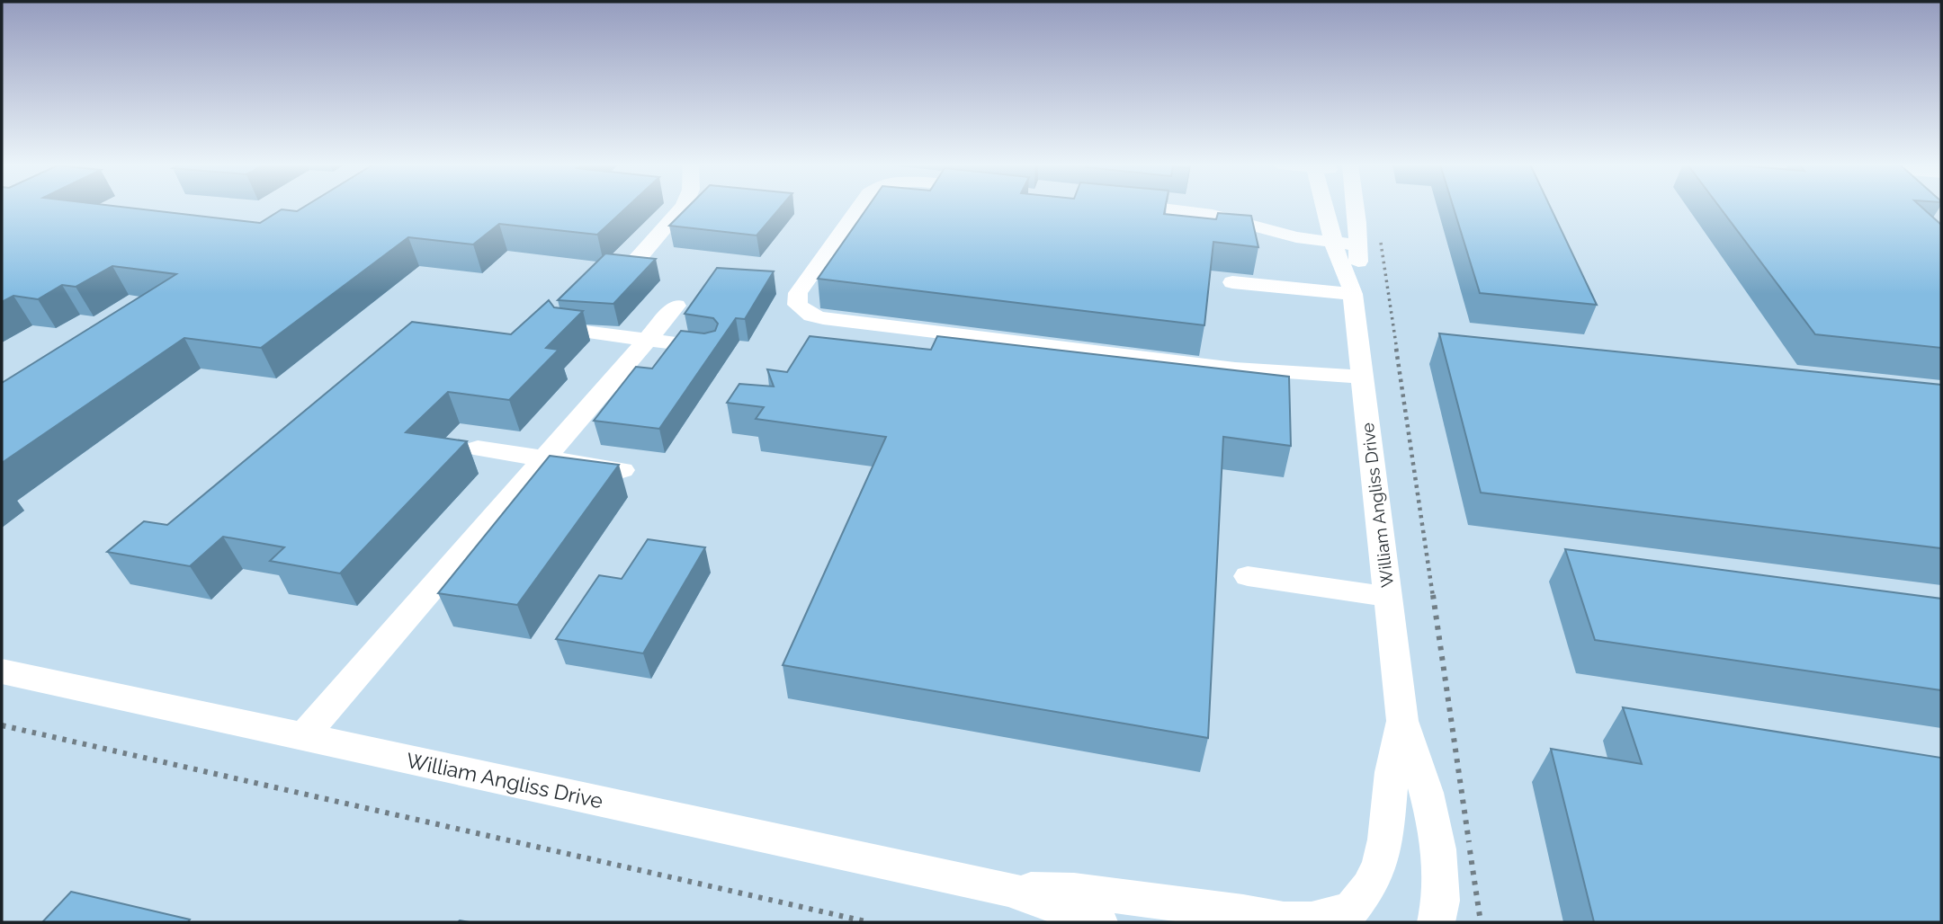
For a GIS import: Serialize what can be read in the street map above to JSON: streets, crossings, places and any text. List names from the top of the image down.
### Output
{
  "streets": {
    "street": ["William Angliss Drive"]
  }
}
